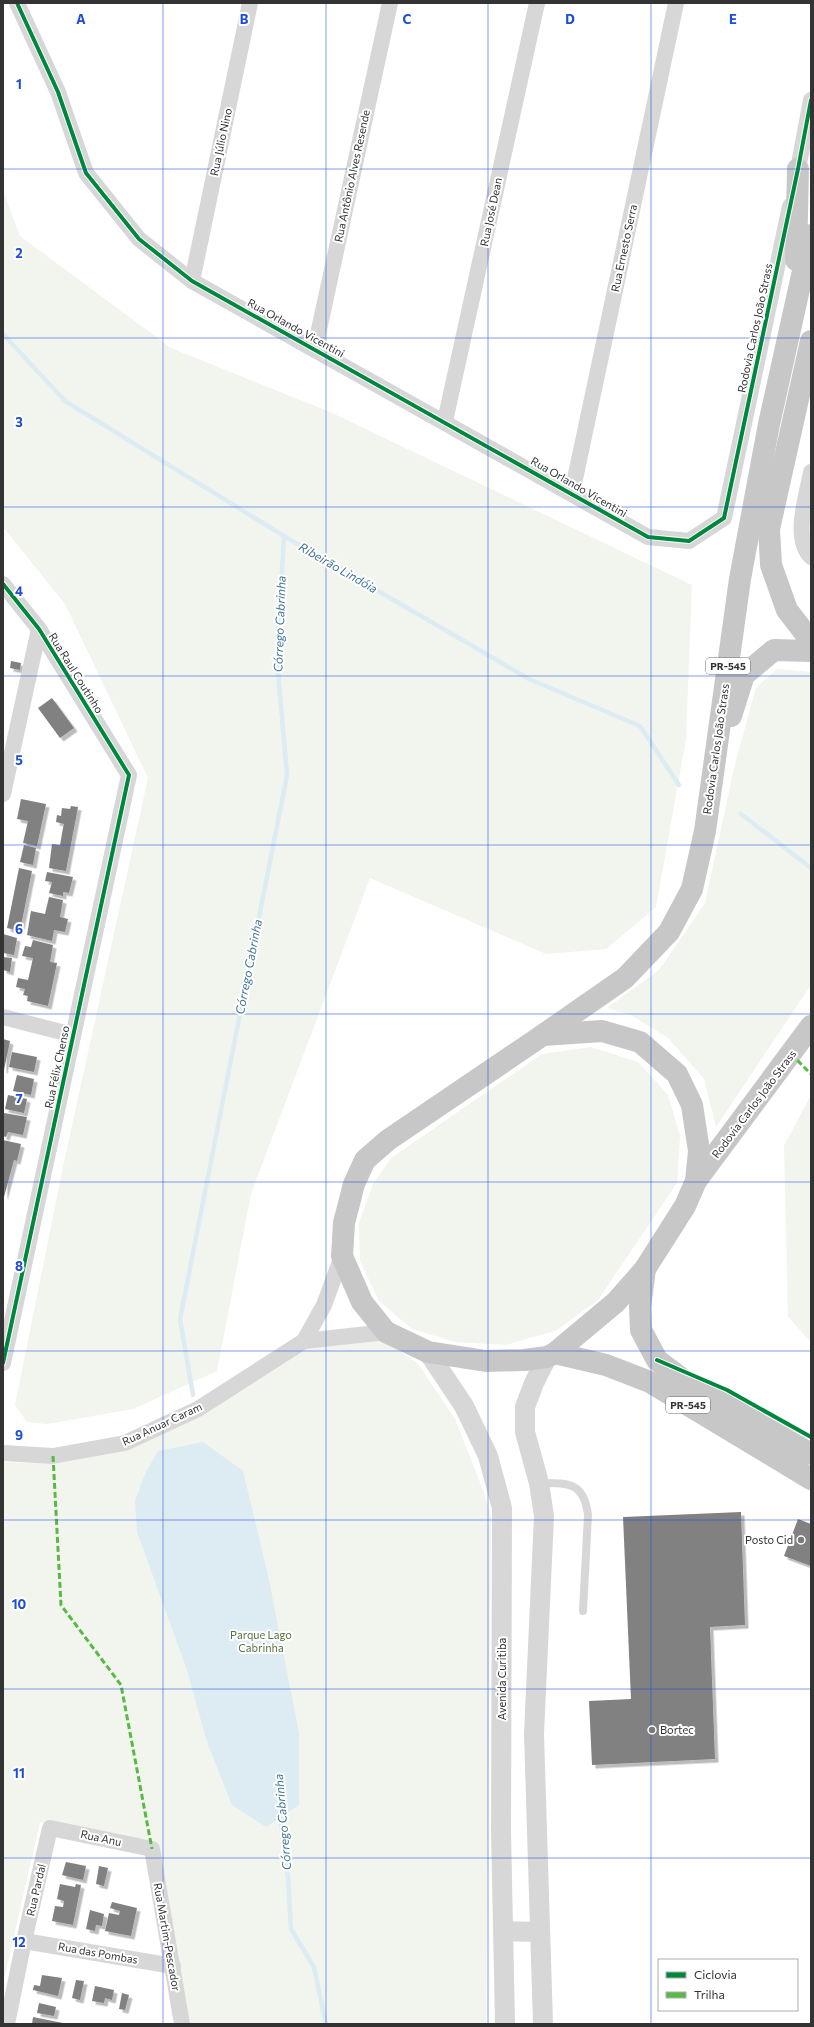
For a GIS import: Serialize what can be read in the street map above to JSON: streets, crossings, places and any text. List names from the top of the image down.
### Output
{
  "streets": {
    "highway": ["Rodovia Carlos João Strass", "PR-545"],
    "street": [
      "Rua Júlio Nino",
      "Rua Antônio Alves Resende",
      "Rua José Dean",
      "Rua Ernesto Serra",
      "Rua Orlando Vicentini",
      "Rua Raul Coutinho",
      "Rua Félix Chenso",
      "Rua Anuar Caram",
      "Avenida Curitiba",
      "Rua Anu",
      "Rua Pardal",
      "Rua Martim-Pescador",
      "Rua das Pombas"
    ]
  },
  "crossings": [
    ["Rua Júlio Nino", "Rua Orlando Vicentini"],
    ["Rua Antônio Alves Resende", "Rua Orlando Vicentini"],
    ["Rua José Dean", "Rua Orlando Vicentini"],
    ["Rua Ernesto Serra", "Rua Orlando Vicentini"],
    ["Rua Orlando Vicentini", "Rodovia Carlos João Strass"],
    ["Rua Raul Coutinho", "Rua Félix Chenso"],
    ["Rua Anu", "Rua Pardal"],
    ["Rua Anu", "Rua Martim-Pescador"],
    ["Rua Pardal", "Rua das Pombas"],
    ["Rua Martim-Pescador", "Rua das Pombas"]
  ],
  "water": ["Ribeirão Lindóia", "Córrego Cabrinha"],
  "parks": ["Parque Lago Cabrinha"],
  "places": ["Posto Cid", "Bortec"],
  "legend": ["Ciclovia", "Trilha"],
  "grid": {
    "columns": [
      "A",
      "B",
      "C",
      "D",
      "E"
    ],
    "rows": [
      "1",
      "2",
      "3",
      "4",
      "5",
      "6",
      "7",
      "8",
      "9",
      "10",
      "11",
      "12"
    ]
  }
}
